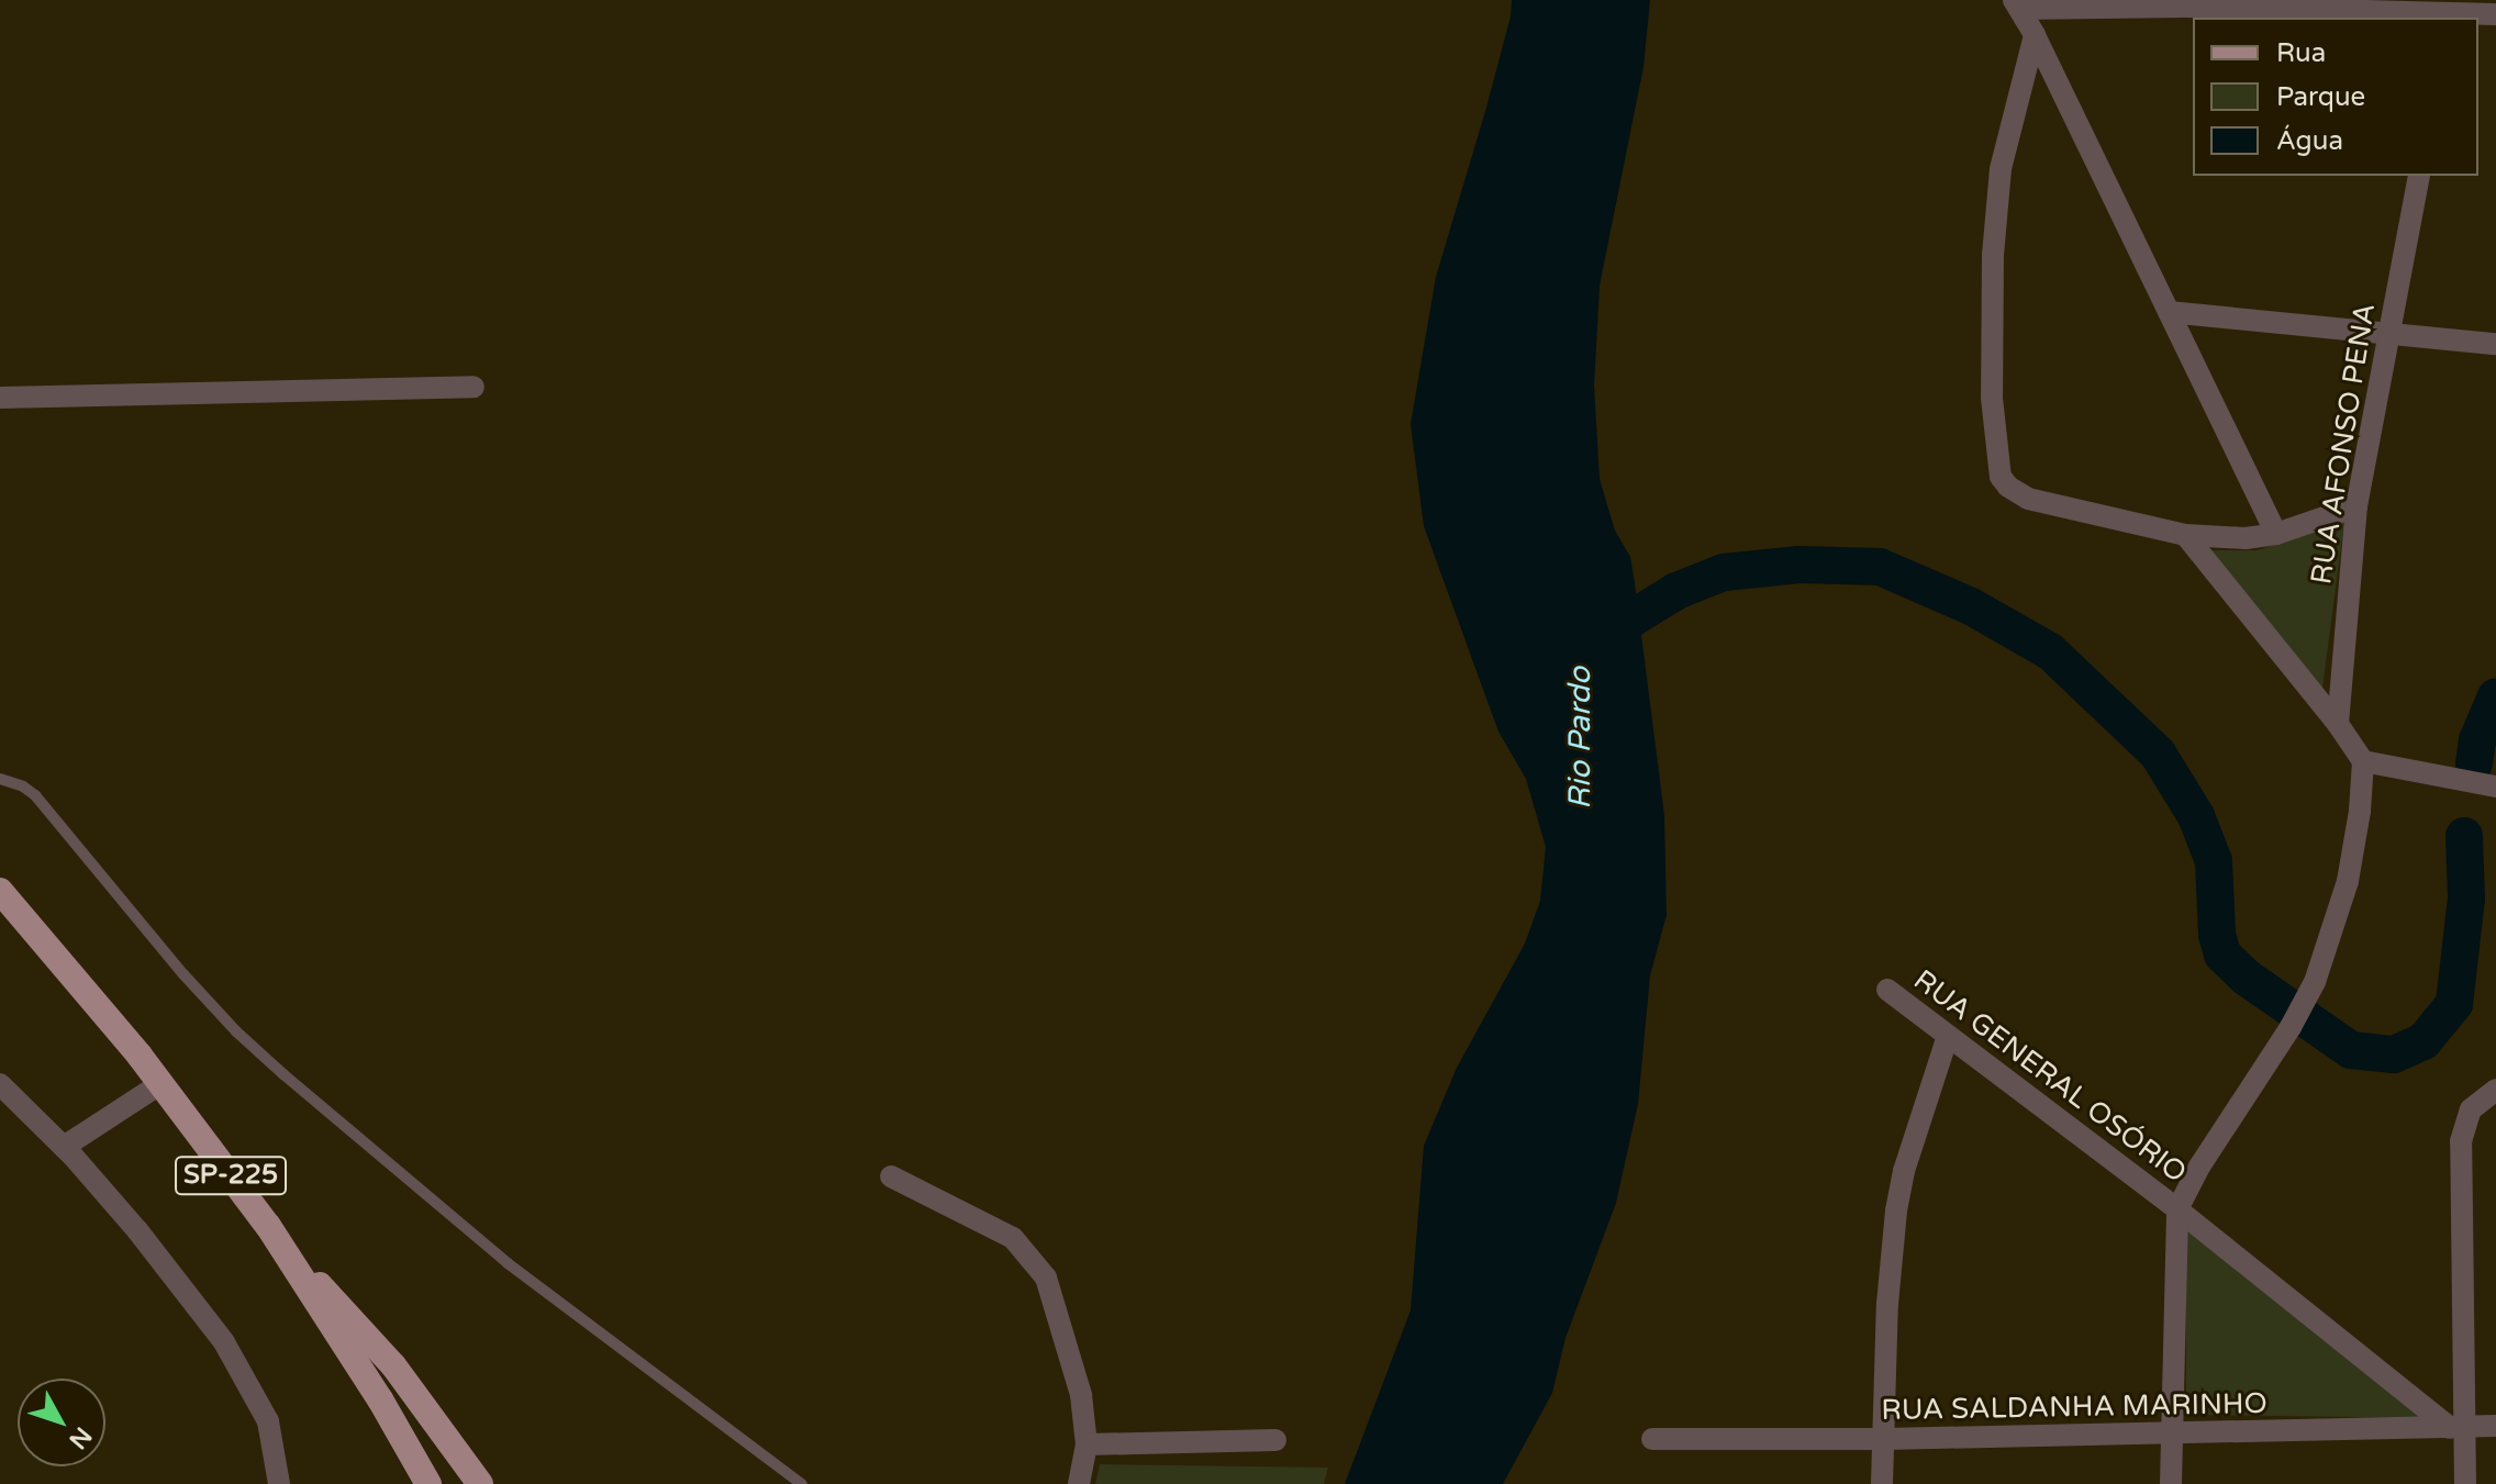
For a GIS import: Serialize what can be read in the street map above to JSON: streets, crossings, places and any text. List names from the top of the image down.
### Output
{
  "streets": {
    "main road": ["SP-225"],
    "street": ["RUA AFONSO PENA", "RUA GENERAL OSÓRIO", "RUA SALDANHA MARINHO"]
  },
  "crossings": [
    ["RUA GENERAL OSÓRIO", "RUA SALDANHA MARINHO"]
  ],
  "water": ["Rio Pardo"],
  "legend": ["Rua", "Parque", "Água"],
  "north": "bottom right"
}
